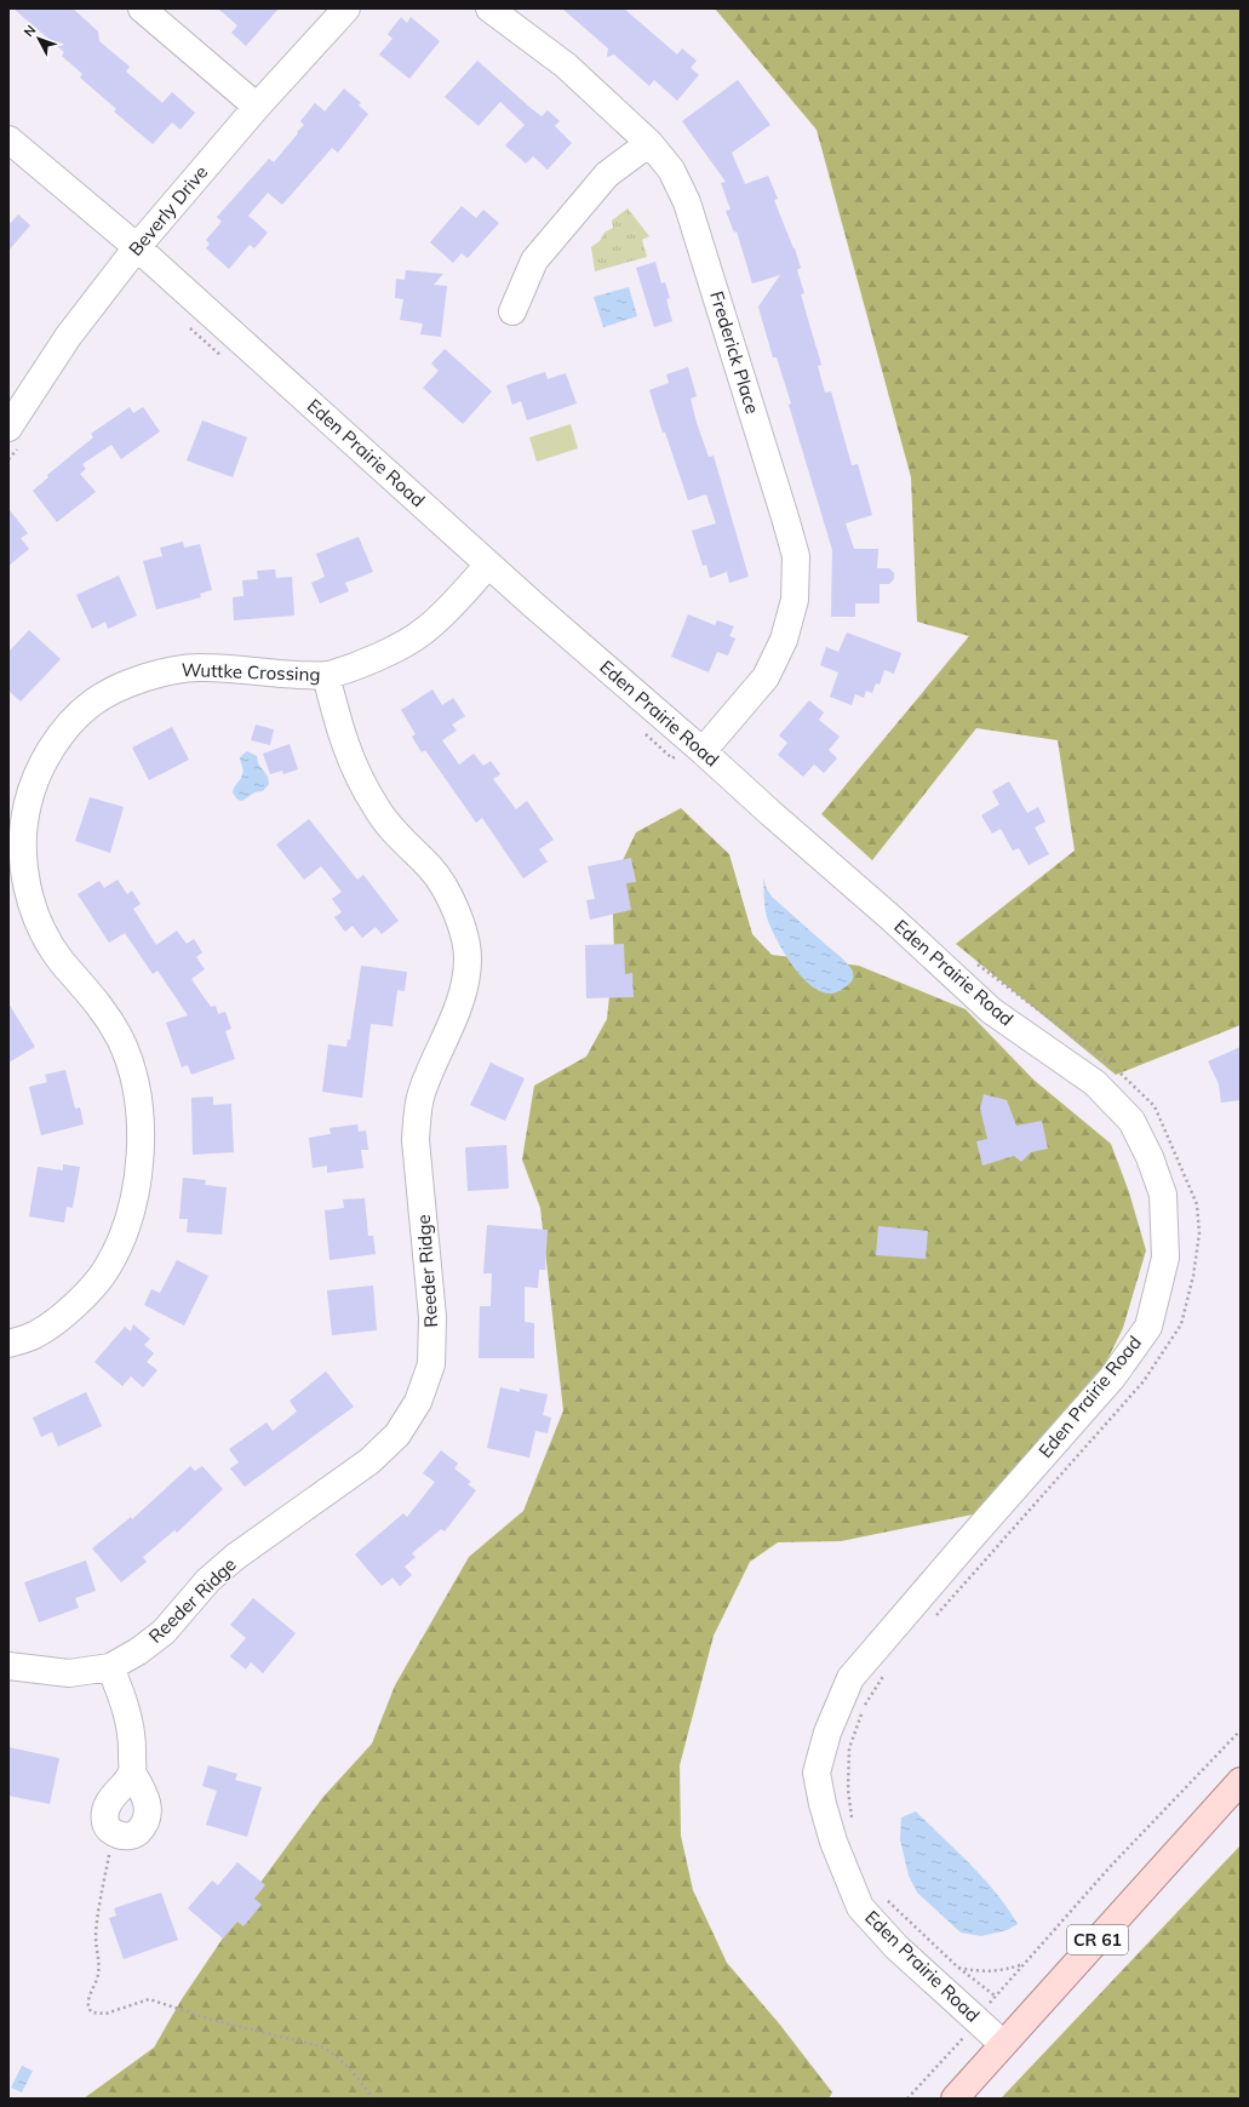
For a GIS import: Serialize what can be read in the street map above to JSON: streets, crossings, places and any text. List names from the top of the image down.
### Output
{
  "streets": {
    "main road": ["CR 61"],
    "street": [
      "Beverly Drive",
      "Frederick Place",
      "Eden Prairie Road",
      "Wuttke Crossing",
      "Reeder Ridge"
    ]
  },
  "crossings": [
    ["Beverly Drive", "Eden Prairie Road"],
    ["Frederick Place", "Eden Prairie Road"],
    ["Eden Prairie Road", "Wuttke Crossing"],
    ["Eden Prairie Road", "CR 61"],
    ["Wuttke Crossing", "Reeder Ridge"]
  ],
  "north": "top left"
}
